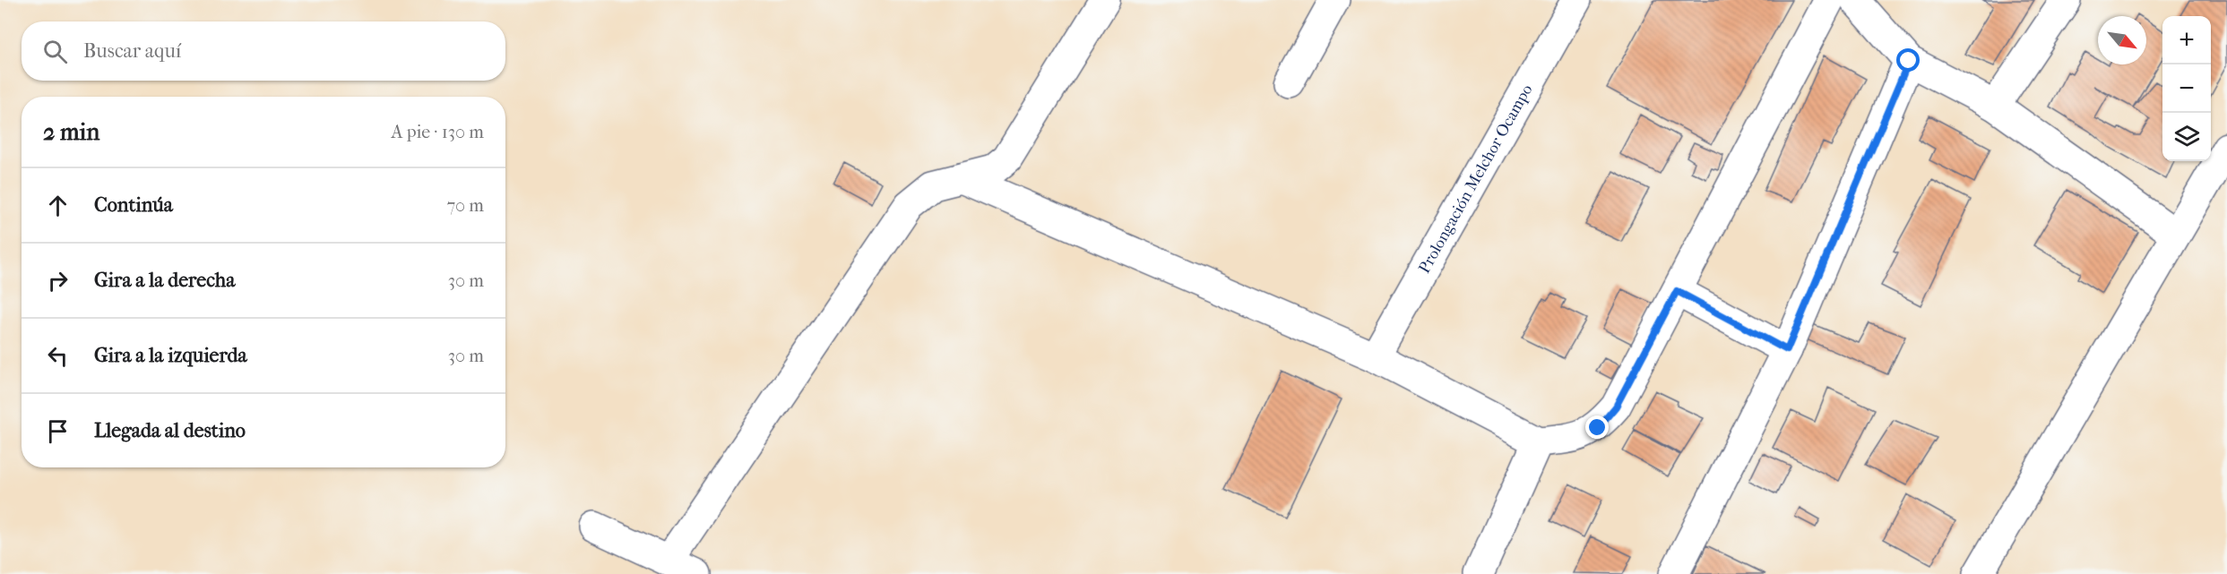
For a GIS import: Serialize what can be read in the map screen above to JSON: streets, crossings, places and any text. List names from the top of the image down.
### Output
{
  "streets": {
    "street": ["Prolongación Melchor Ocampo"]
  },
  "north": "bottom right",
  "page": {
    "map_buttons": ["+", "−"],
    "search": "Buscar aquí",
    "heading": ["2 min", "A pie · 130 m"],
    "list": [
      ["Continúa", "70 m"],
      ["Gira a la derecha", "30 m"],
      ["Gira a la izquierda", "30 m"],
      "Llegada al destino"
    ]
  }
}
